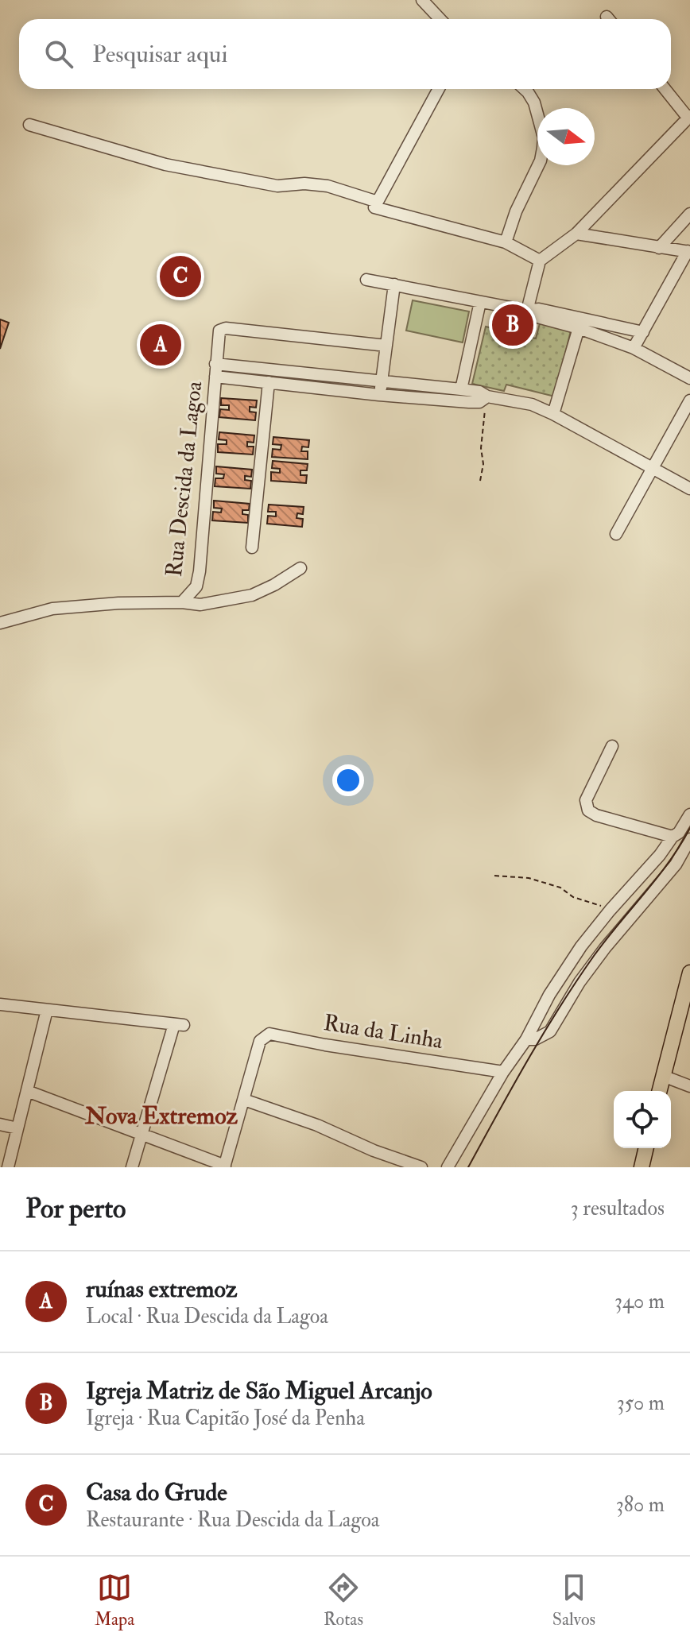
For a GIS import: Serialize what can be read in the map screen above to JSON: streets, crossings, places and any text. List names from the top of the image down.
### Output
{
  "streets": {
    "street": ["Rua Descida da Lagoa", "Rua da Linha"]
  },
  "districts": ["Nova Extremoz"],
  "north": "right",
  "page": {
    "search": "Pesquisar aqui",
    "pins": ["C", "B", "A"],
    "heading": ["Por perto", "3 resultados"],
    "list": [
      {
        "mark": "A",
        "name": "ruínas extremoz",
        "note": "Local · Rua Descida da Lagoa",
        "value": "340 m"
      },
      {
        "mark": "B",
        "name": "Igreja Matriz de São Miguel Arcanjo",
        "note": "Igreja · Rua Capitão José da Penha",
        "value": "350 m"
      },
      {
        "mark": "C",
        "name": "Casa do Grude",
        "note": "Restaurante · Rua Descida da Lagoa",
        "value": "380 m"
      }
    ],
    "nav": ["Mapa", "Rotas", "Salvos"]
  }
}
